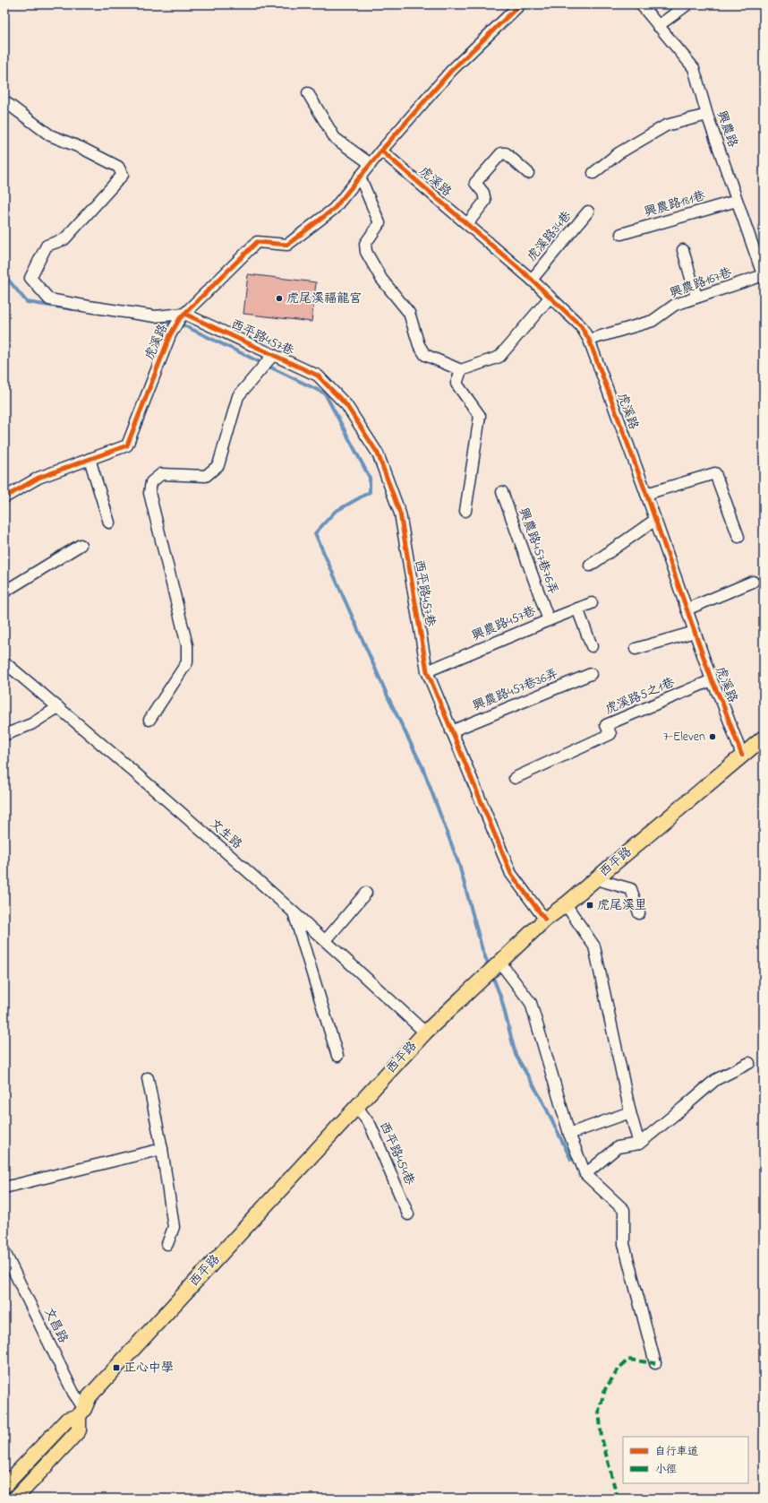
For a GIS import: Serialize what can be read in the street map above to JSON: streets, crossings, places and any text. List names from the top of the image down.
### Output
{
  "streets": {
    "main road": ["西平路"],
    "street": [
      "興農路",
      "虎溪路",
      "興農路181巷",
      "虎溪路34巷",
      "興農路167巷",
      "西平路457巷",
      "興農路457巷76弄",
      "興農路457巷",
      "興農路457巷36弄",
      "虎溪路5之1巷",
      "文生路",
      "西平路454巷",
      "文昌路"
    ]
  },
  "crossings": [
    ["興農路", "興農路181巷"],
    ["興農路", "興農路167巷"],
    ["虎溪路", "虎溪路34巷"],
    ["虎溪路", "興農路167巷"],
    ["虎溪路", "西平路457巷"],
    ["虎溪路", "虎溪路5之1巷"],
    ["虎溪路", "西平路"],
    ["西平路457巷", "興農路457巷"],
    ["西平路457巷", "興農路457巷36弄"],
    ["西平路457巷", "西平路"],
    ["興農路457巷76弄", "興農路457巷"],
    ["文生路", "西平路"],
    ["西平路", "西平路454巷"],
    ["西平路", "文昌路"]
  ],
  "places": {
    "other": ["虎尾溪福龍宮", "7-Eleven"],
    "transit": ["虎尾溪里", "正心中學"]
  },
  "legend": ["自行車道", "小徑"]
}
